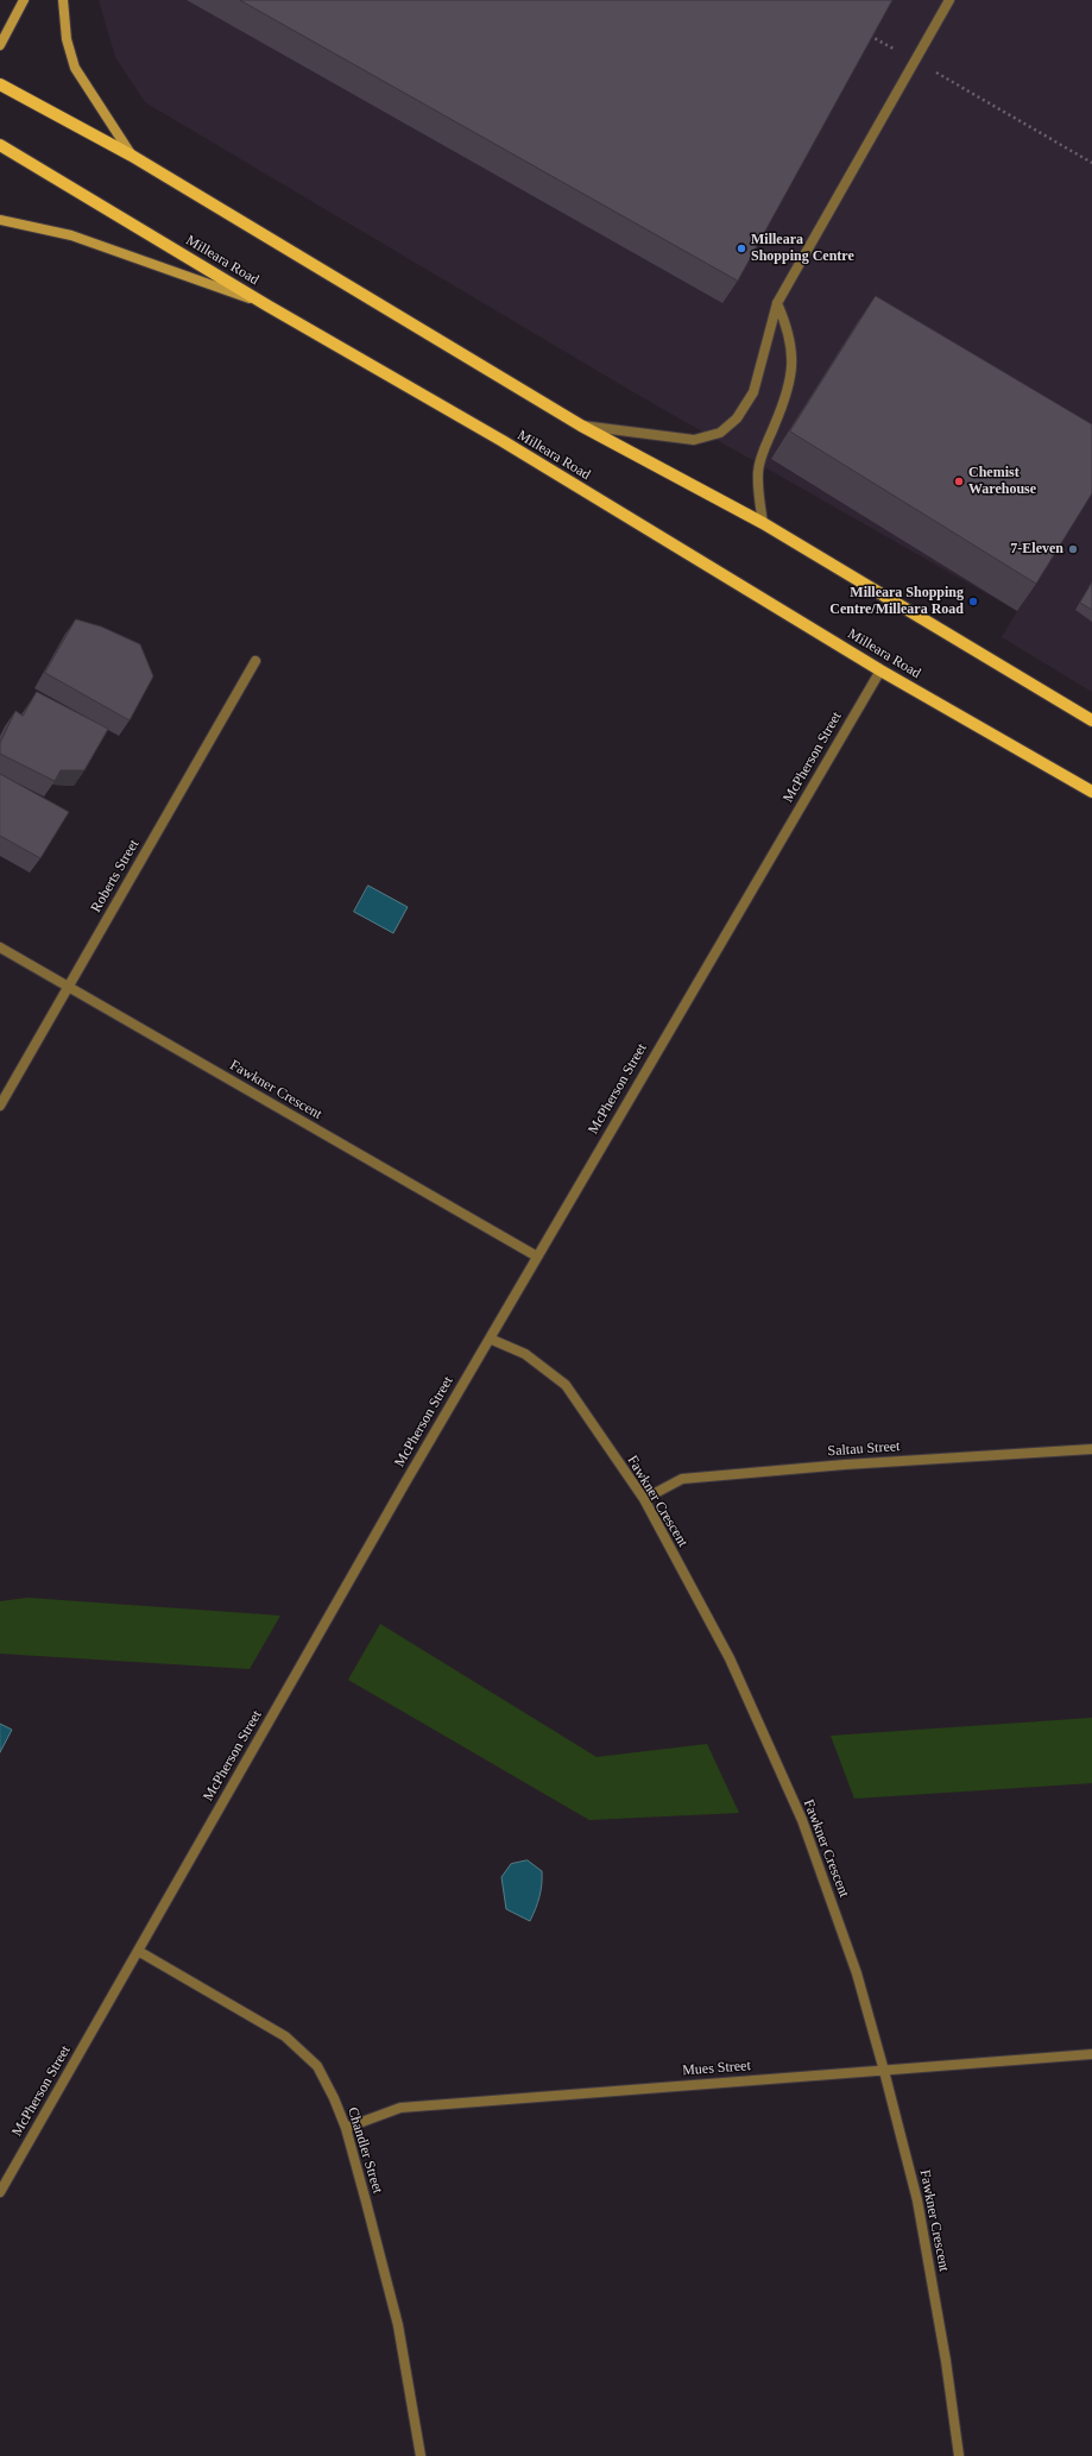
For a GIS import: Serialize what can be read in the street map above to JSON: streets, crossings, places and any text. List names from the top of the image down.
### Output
{
  "streets": {
    "main road": ["Milleara Road"],
    "street": [
      "McPherson Street",
      "Roberts Street",
      "Fawkner Crescent",
      "Saltau Street",
      "Mues Street",
      "Chandler Street"
    ]
  },
  "crossings": [
    ["Milleara Road", "McPherson Street"],
    ["McPherson Street", "Fawkner Crescent"],
    ["McPherson Street", "Chandler Street"],
    ["Roberts Street", "Fawkner Crescent"],
    ["Fawkner Crescent", "Saltau Street"],
    ["Fawkner Crescent", "Mues Street"],
    ["Mues Street", "Chandler Street"]
  ],
  "places": [
    "Milleara Shopping Centre",
    "Chemist Warehouse",
    "7-Eleven",
    "Milleara Shopping Centre/Milleara Road"
  ]
}
